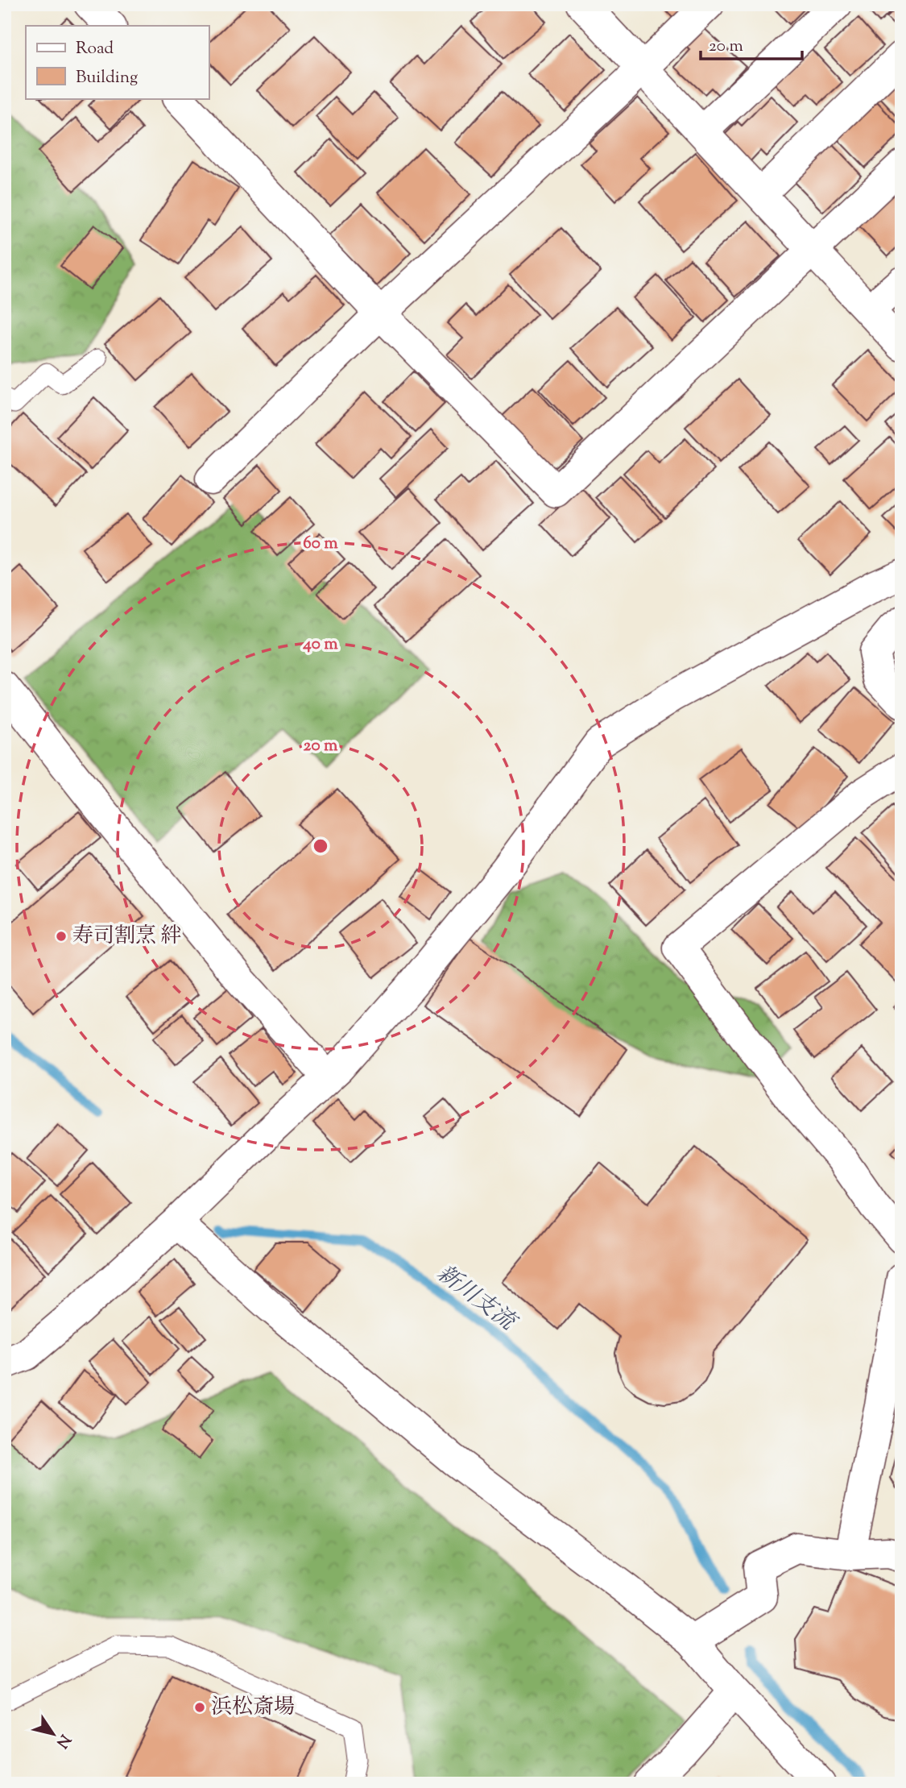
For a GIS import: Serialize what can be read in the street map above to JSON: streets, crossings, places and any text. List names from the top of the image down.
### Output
{
  "water": ["新川支流"],
  "places": ["寿司割烹 絆", "浜松斎場"],
  "legend": ["Road", "Building"],
  "scale_bar": "20 m",
  "north": "bottom right",
  "rings": ["60 m", "40 m", "20 m"]
}
